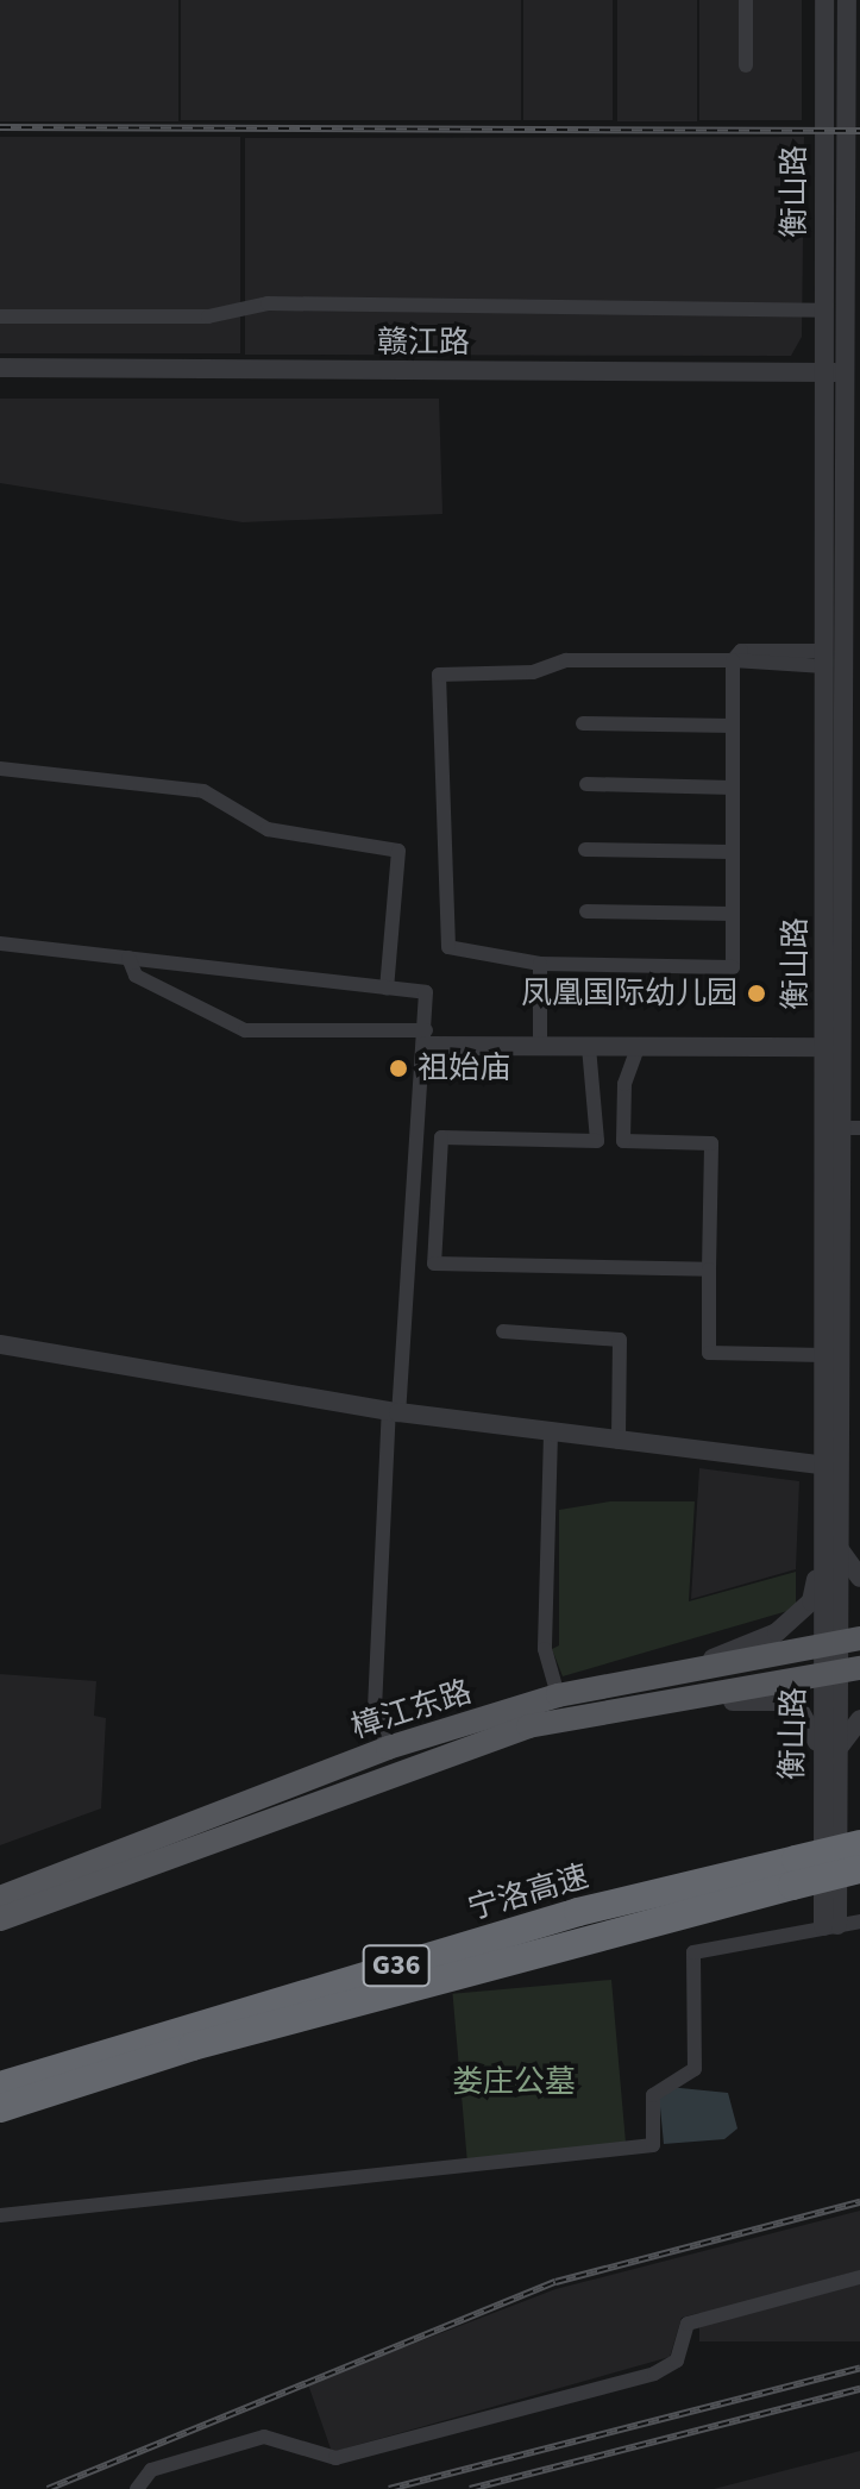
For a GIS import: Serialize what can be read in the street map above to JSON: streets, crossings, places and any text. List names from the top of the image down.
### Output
{
  "streets": {
    "highway": ["宁洛高速", "G36"],
    "main road": ["樟江东路"],
    "street": ["衡山路", "赣江路"]
  },
  "crossings": [
    ["衡山路", "赣江路"],
    ["衡山路", "樟江东路"]
  ],
  "parks": ["娄庄公墓"],
  "places": ["凤凰国际幼儿园", "祖始庙"]
}
